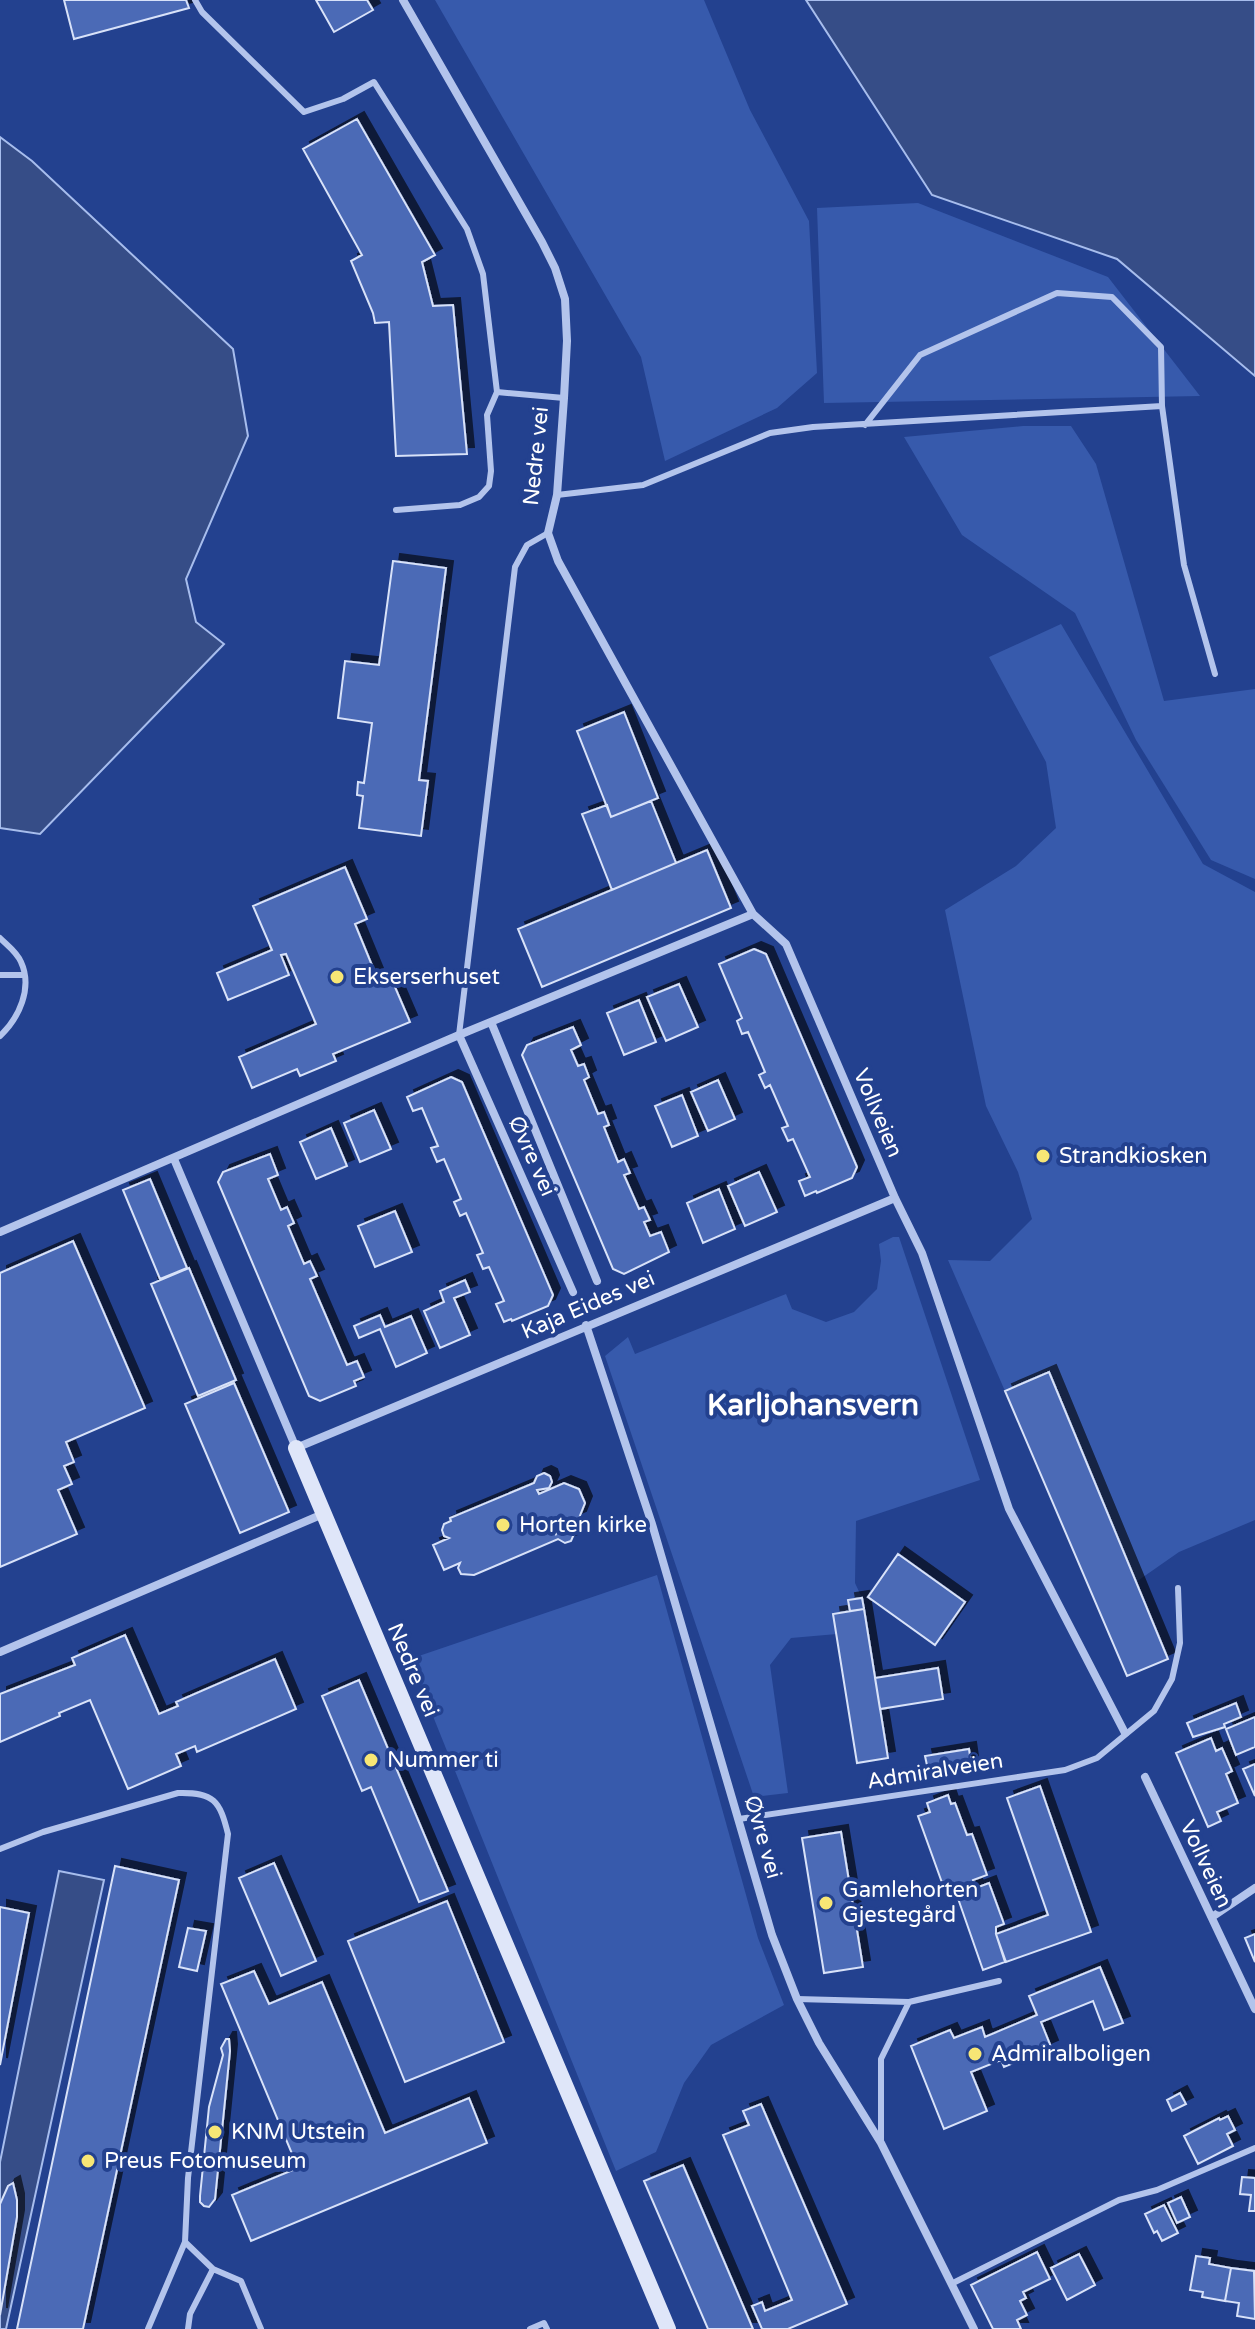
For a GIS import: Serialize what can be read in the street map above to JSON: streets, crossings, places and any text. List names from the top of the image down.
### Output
{
  "streets": {
    "main road": ["Nedre vei"],
    "street": ["Vollveien", "Øvre vei", "Kaja Eides vei"],
    "lane": ["Admiralveien"]
  },
  "crossings": [
    ["Nedre vei", "Vollveien"],
    ["Nedre vei", "Øvre vei"],
    ["Nedre vei", "Kaja Eides vei"],
    ["Vollveien", "Kaja Eides vei"],
    ["Vollveien", "Admiralveien"],
    ["Øvre vei", "Kaja Eides vei"],
    ["Øvre vei", "Admiralveien"]
  ],
  "districts": ["Karljohansvern"],
  "places": [
    "Ekserserhuset",
    "Strandkiosken",
    "Horten kirke",
    "Nummer ti",
    "Gamlehorten Gjestegård",
    "Admiralboligen",
    "KNM Utstein",
    "Preus Fotomuseum"
  ]
}
